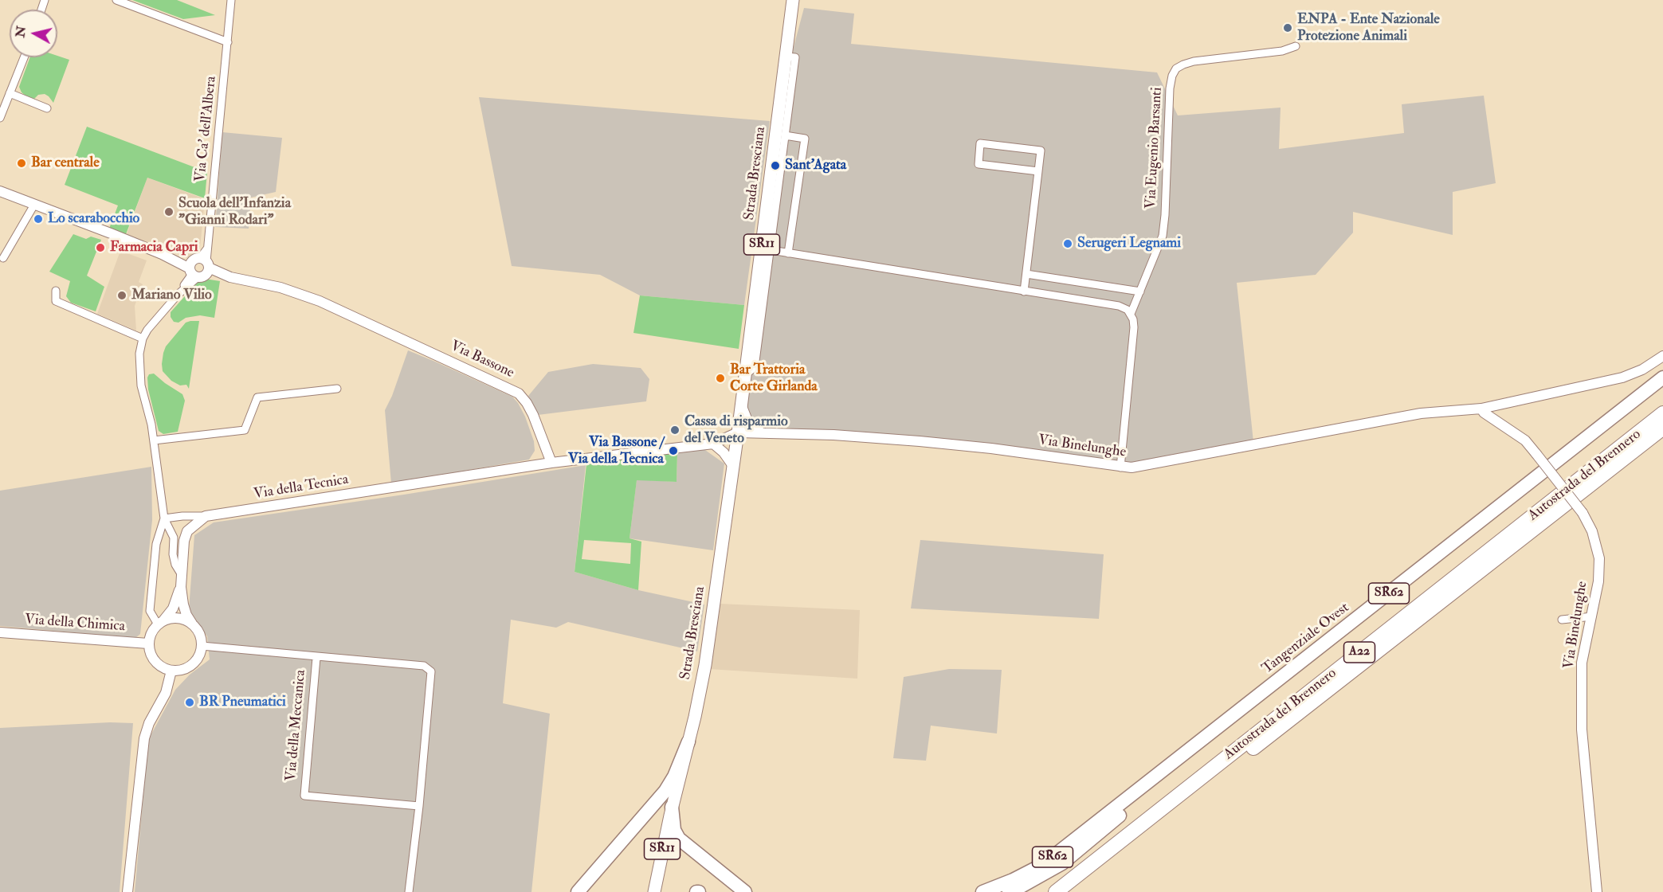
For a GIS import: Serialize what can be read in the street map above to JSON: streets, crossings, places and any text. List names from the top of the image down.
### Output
{
  "streets": {
    "highway": [
      "Autostrada del Brennero",
      "SR62",
      "Tangenziale Ovest",
      "A22"
    ],
    "main road": ["Strada Bresciana", "SR11"],
    "street": [
      "Via Ca' dell'Albera",
      "Via Eugenio Barsanti",
      "Via Bassone",
      "Via Binelunghe",
      "Via della Tecnica",
      "Via della Chimica",
      "Via della Meccanica"
    ]
  },
  "crossings": [
    ["Via Ca' dell'Albera", "Via Bassone"],
    ["Via Eugenio Barsanti", "Via Binelunghe"],
    ["Strada Bresciana", "Via Binelunghe"],
    ["Via Bassone", "Via della Tecnica"],
    ["Via della Chimica", "Via della Meccanica"]
  ],
  "places": [
    "ENPA - Ente Nazionale Protezione Animali",
    "Bar centrale",
    "Sant'Agata",
    "Scuola dell'Infanzia \"Gianni Rodari\"",
    "Lo scarabocchio",
    "Serugeri Legnami",
    "Farmacia Capri",
    "Mariano Vilio",
    "Bar Trattoria Corte Girlanda",
    "Cassa di risparmio del Veneto",
    "Via Bassone / Via della Tecnica",
    "BR Pneumatici"
  ],
  "north": "left"
}
